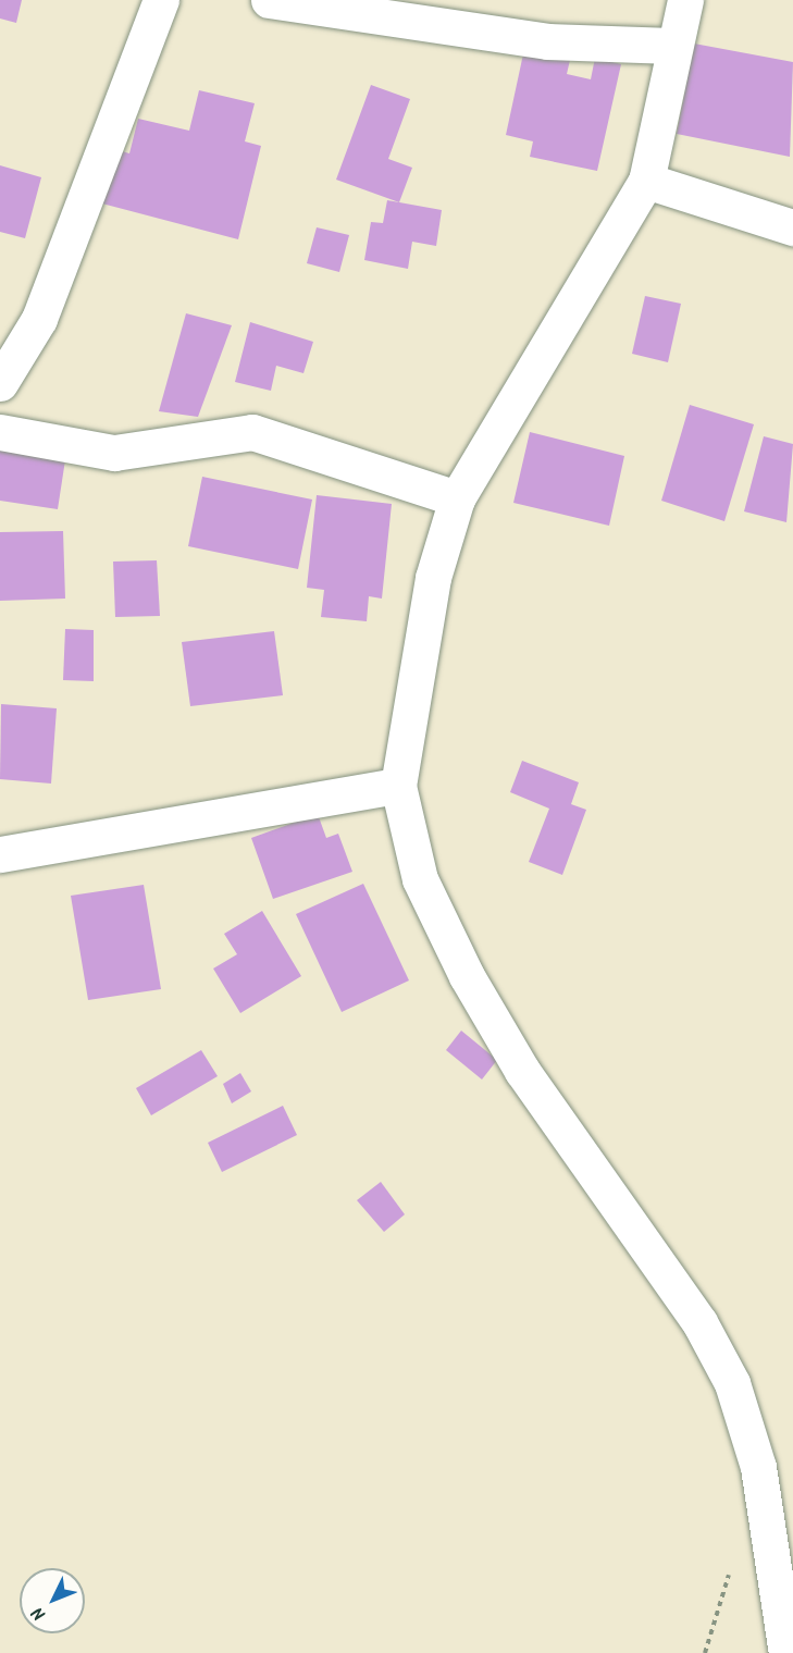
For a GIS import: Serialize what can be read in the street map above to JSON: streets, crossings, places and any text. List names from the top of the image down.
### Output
{
  "north": "bottom left"
}
